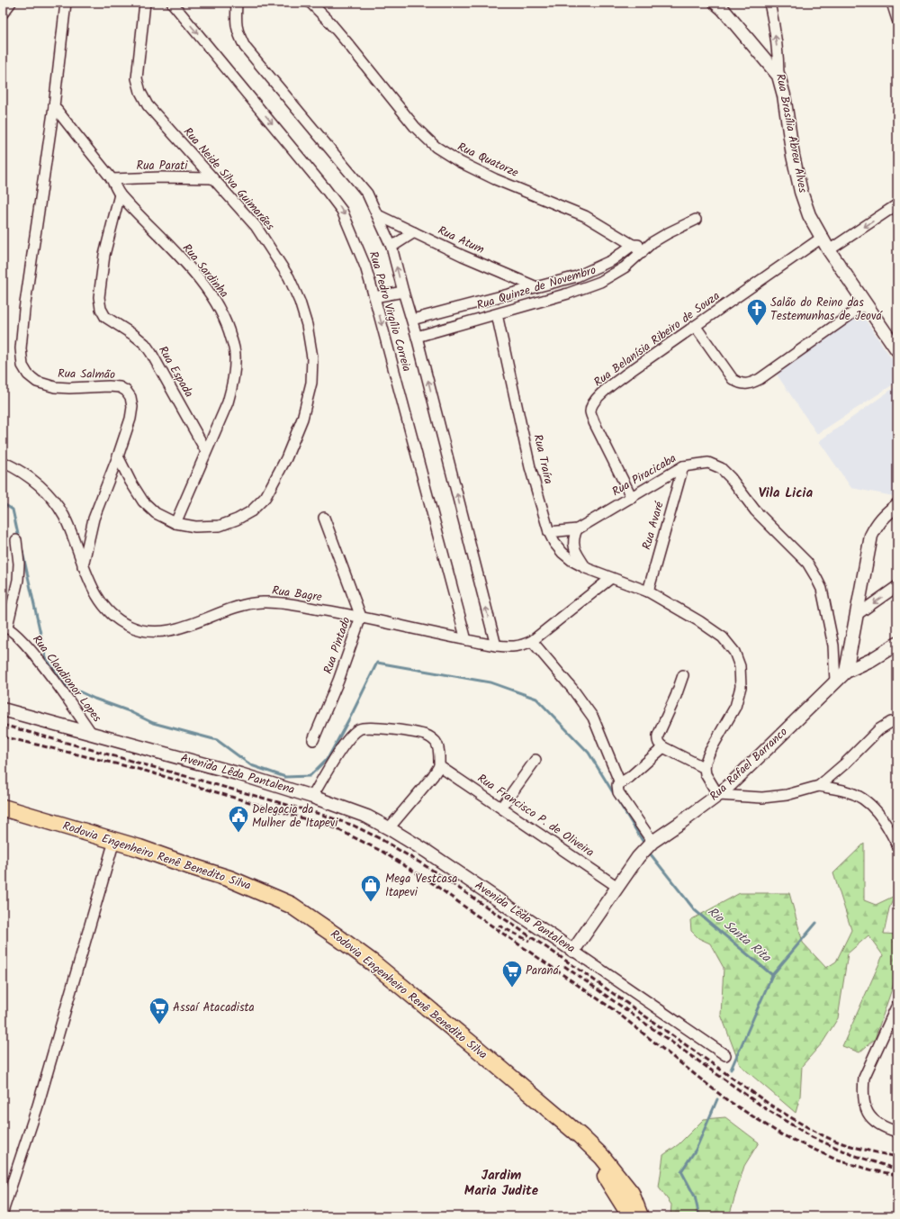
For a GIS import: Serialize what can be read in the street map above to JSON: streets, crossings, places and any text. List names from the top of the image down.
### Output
{
  "streets": {
    "main road": ["Rodovia Engenheiro Renê Benedito Silva"],
    "street": [
      "Rua Brasília Abreu Alves",
      "Rua Quatorze",
      "Rua Parati",
      "Rua Neide Silva Guimarães",
      "Rua Atum",
      "Rua Sardinha",
      "Rua Quinze de Novembro",
      "Rua Pedro Virgílio Correia",
      "Rua Belanísia Ribeiro de Souza",
      "Rua Espada",
      "Rua Salmão",
      "Rua Traíra",
      "Rua Piracicaba",
      "Rua Avaré",
      "Rua Bagre",
      "Rua Pintado",
      "Rua Claudionor Lopes",
      "Rua Rafael Barranco",
      "Avenida Lêda Pantalena",
      "Rua Francisco P. de Oliveira"
    ]
  },
  "crossings": [
    ["Rua Brasília Abreu Alves", "Rua Belanísia Ribeiro de Souza"],
    ["Rua Quatorze", "Rua Quinze de Novembro"],
    ["Rua Parati", "Rua Neide Silva Guimarães"],
    ["Rua Parati", "Rua Sardinha"],
    ["Rua Neide Silva Guimarães", "Rua Sardinha"],
    ["Rua Neide Silva Guimarães", "Rua Salmão"],
    ["Rua Atum", "Rua Quinze de Novembro"],
    ["Rua Atum", "Rua Pedro Virgílio Correia"],
    ["Rua Sardinha", "Rua Espada"],
    ["Rua Sardinha", "Rua Salmão"],
    ["Rua Quinze de Novembro", "Rua Pedro Virgílio Correia"],
    ["Rua Quinze de Novembro", "Rua Traíra"],
    ["Rua Pedro Virgílio Correia", "Rua Bagre"],
    ["Rua Belanísia Ribeiro de Souza", "Rua Piracicaba"],
    ["Rua Salmão", "Rua Bagre"],
    ["Rua Traíra", "Rua Piracicaba"],
    ["Rua Traíra", "Rua Avaré"],
    ["Rua Traíra", "Rua Bagre"],
    ["Rua Piracicaba", "Rua Avaré"],
    ["Rua Piracicaba", "Rua Rafael Barranco"],
    ["Rua Bagre", "Rua Pintado"],
    ["Rua Claudionor Lopes", "Avenida Lêda Pantalena"],
    ["Rua Rafael Barranco", "Avenida Lêda Pantalena"],
    ["Rua Rafael Barranco", "Rua Francisco P. de Oliveira"]
  ],
  "districts": ["Vila Licia", "Jardim Maria Judite"],
  "water": ["Rio Santa Rita"],
  "places": {
    "church": ["Salão do Reino das Testemunhas de Jeová"],
    "public building": ["Delegacia da Mulher de Itapevi"],
    "shop": ["Mega Vestcasa Itapevi"],
    "supermarket": ["Paraná", "Assaí Atacadista"]
  }
}
